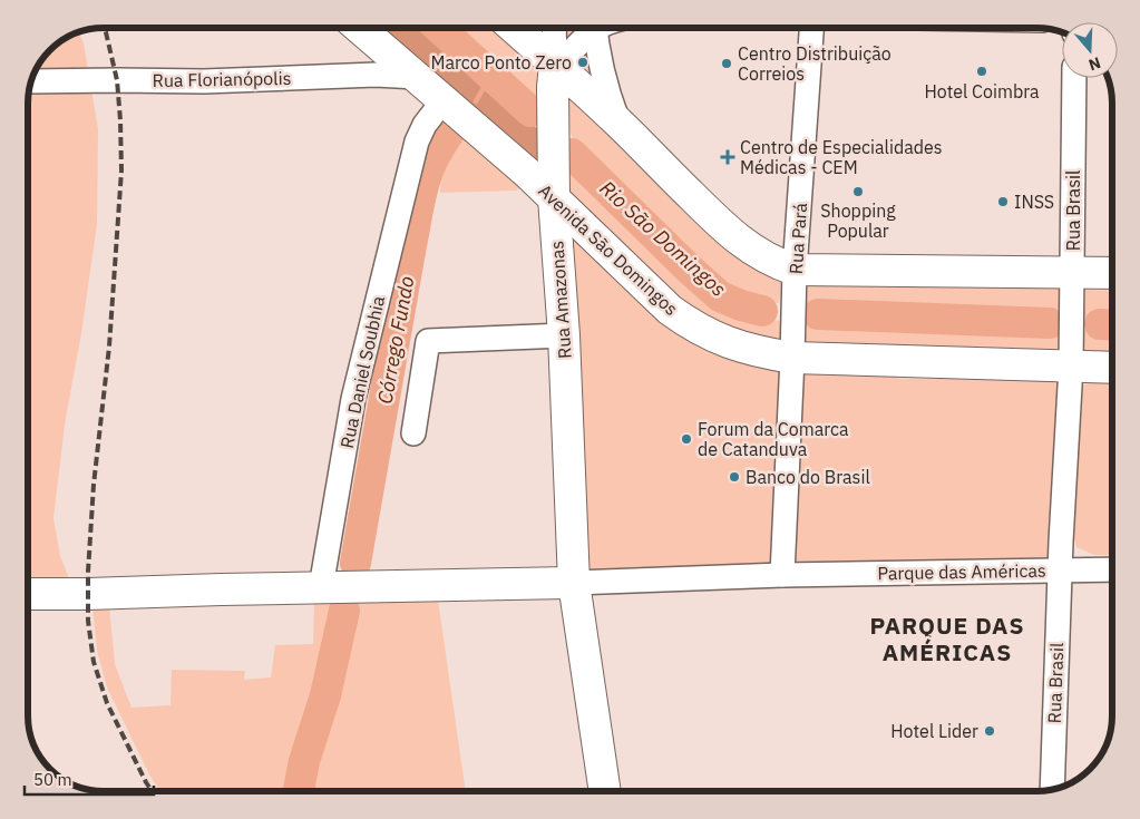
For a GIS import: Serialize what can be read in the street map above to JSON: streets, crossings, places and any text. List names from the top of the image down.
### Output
{
  "streets": {
    "main road": ["Avenida São Domingos", "Rua Amazonas"],
    "street": [
      "Rua Florianópolis",
      "Rua Brasil",
      "Rua Pará",
      "Rua Daniel Soubhia",
      "Parque das Américas"
    ]
  },
  "crossings": [
    ["Rua Florianópolis", "Avenida São Domingos"],
    ["Rua Brasil", "Avenida São Domingos"],
    ["Rua Brasil", "Parque das Américas"],
    ["Rua Pará", "Avenida São Domingos"],
    ["Avenida São Domingos", "Rua Amazonas"],
    ["Avenida São Domingos", "Rua Daniel Soubhia"],
    ["Avenida São Domingos", "Parque das Américas"],
    ["Rua Amazonas", "Parque das Américas"]
  ],
  "districts": ["PARQUE DAS AMÉRICAS"],
  "water": ["Rio São Domingos", "Córrego Fundo"],
  "places": {
    "other": [
      "Marco Ponto Zero",
      "Centro Distribuição Correios",
      "Hotel Coimbra",
      "Shopping Popular",
      "INSS",
      "Forum da Comarca de Catanduva",
      "Banco do Brasil",
      "Hotel Lider"
    ],
    "health": ["Centro de Especialidades Médicas - CEM"]
  },
  "scale_bar": "50 m",
  "north": "bottom"
}
